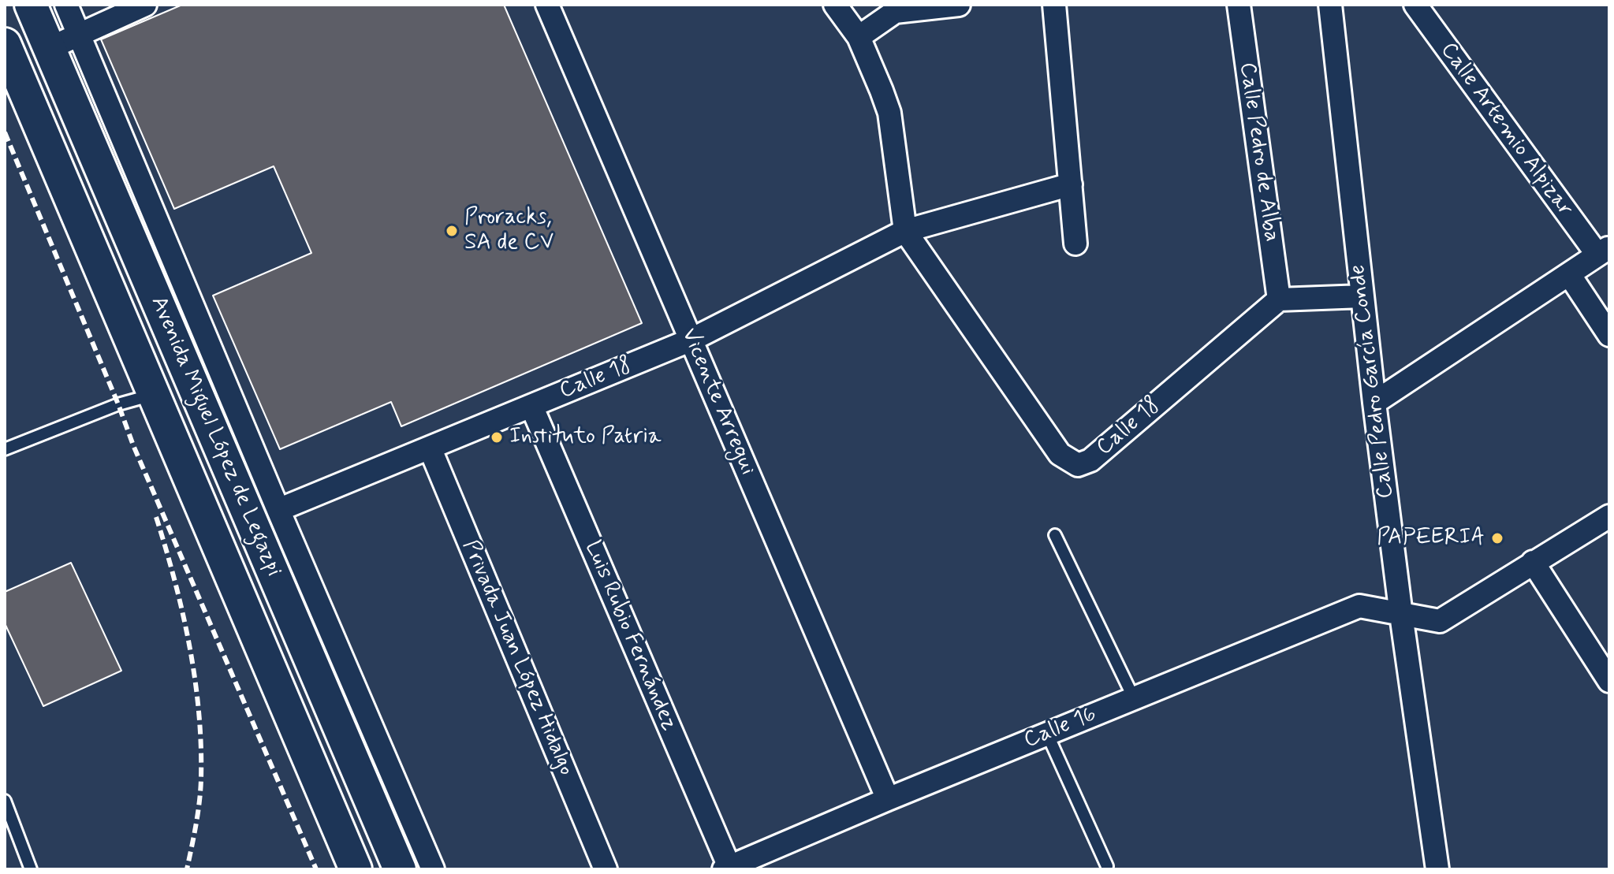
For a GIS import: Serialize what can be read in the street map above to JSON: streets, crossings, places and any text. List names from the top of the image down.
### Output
{
  "streets": {
    "main road": ["Avenida Miguel López de Legazpi"],
    "street": [
      "Calle Artemio Alpizar",
      "Calle Pedro de Alba",
      "Calle 18",
      "Calle Pedro García Conde",
      "Vicente Arregui",
      "Luis Rubio Fernández",
      "Privada Juan López Hidalgo",
      "Calle 16"
    ]
  },
  "crossings": [
    ["Calle Pedro de Alba", "Calle 18"],
    ["Calle 18", "Vicente Arregui"],
    ["Calle 18", "Avenida Miguel López de Legazpi"],
    ["Calle 18", "Luis Rubio Fernández"],
    ["Calle 18", "Privada Juan López Hidalgo"],
    ["Calle Pedro García Conde", "Calle 16"],
    ["Vicente Arregui", "Calle 16"],
    ["Luis Rubio Fernández", "Calle 16"]
  ],
  "places": ["Proracks, SA de CV", "Instituto Patria", "PAPEERIA"]
}
